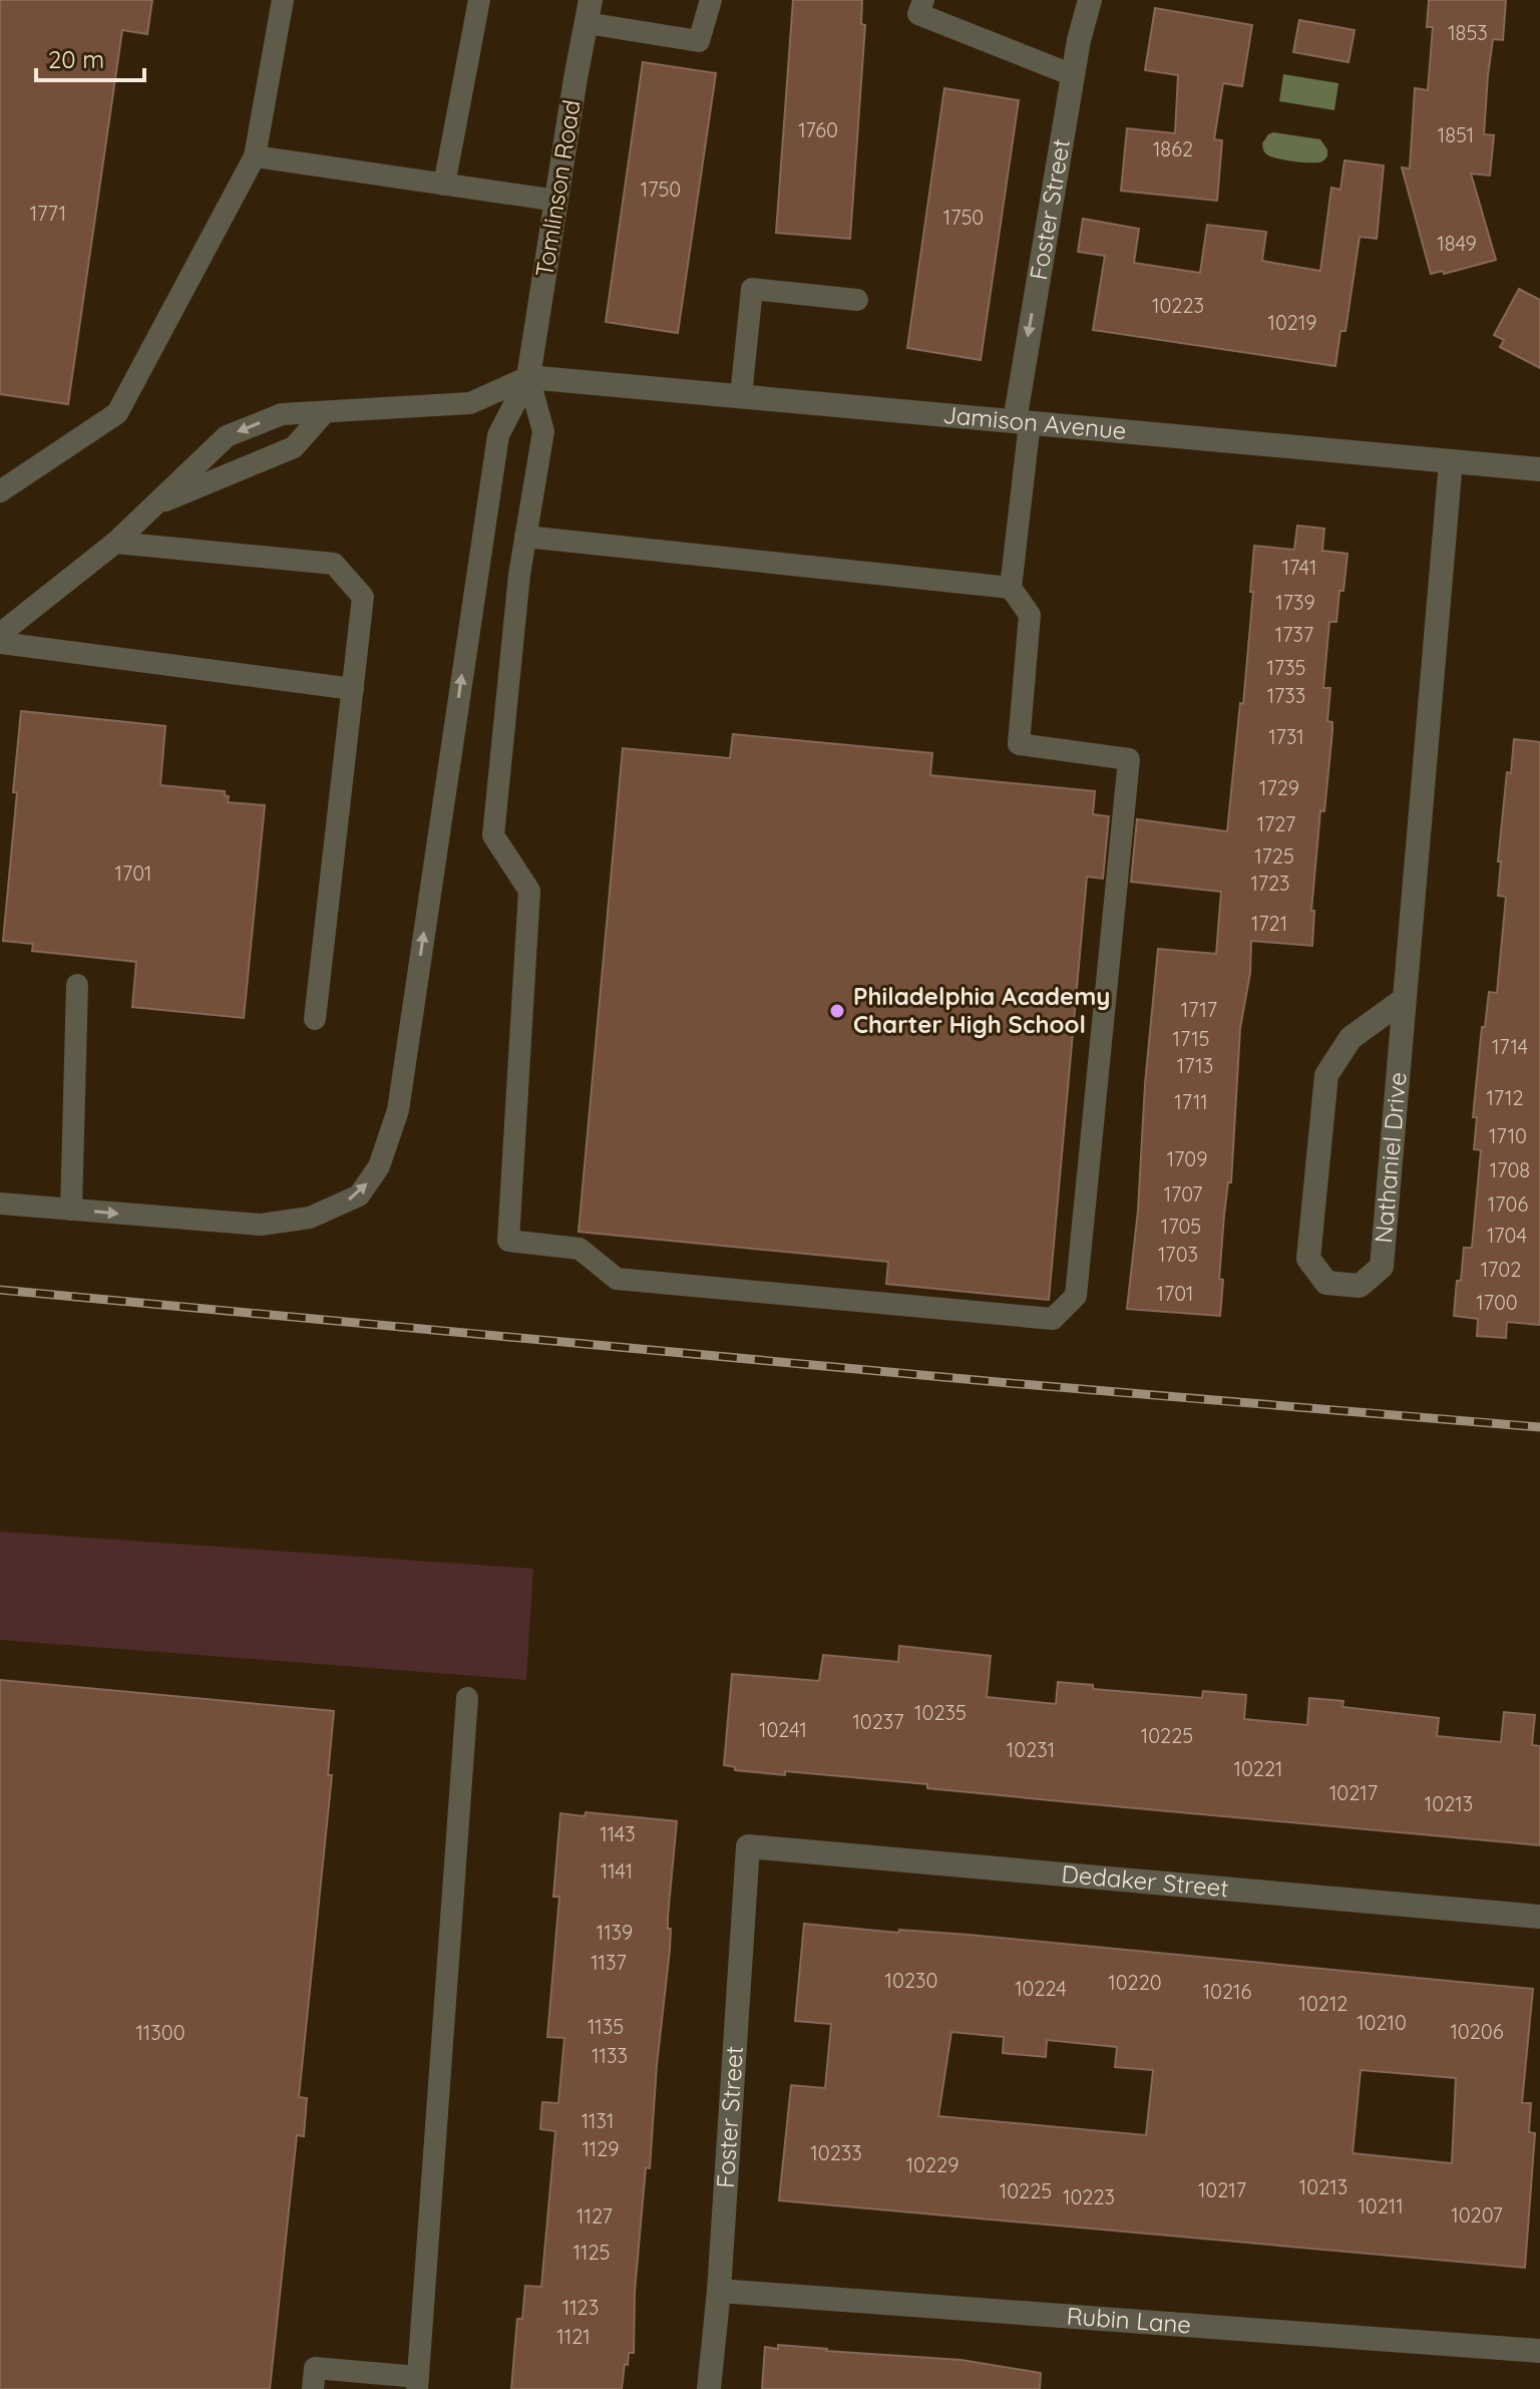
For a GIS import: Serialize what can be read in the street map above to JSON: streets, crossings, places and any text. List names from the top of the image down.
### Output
{
  "streets": {
    "street": [
      "Tomlinson Road",
      "Foster Street",
      "Jamison Avenue",
      "Nathaniel Drive",
      "Dedaker Street",
      "Rubin Lane"
    ]
  },
  "crossings": [
    ["Tomlinson Road", "Jamison Avenue"],
    ["Foster Street", "Jamison Avenue"],
    ["Foster Street", "Dedaker Street"],
    ["Foster Street", "Rubin Lane"],
    ["Jamison Avenue", "Nathaniel Drive"]
  ],
  "one_way": ["Foster Street"],
  "places": ["Philadelphia Academy Charter High School"],
  "house_numbers": [
    "1853",
    "1760",
    "1851",
    "1862",
    "1750",
    "1771",
    "1750",
    "1849",
    "10223",
    "10219",
    "1741",
    "1739",
    "1737",
    "1735",
    "1733",
    "1731",
    "1729",
    "1727",
    "1725",
    "1701",
    "1723",
    "1721",
    "1717",
    "1715",
    "1714",
    "1713",
    "1712",
    "1711",
    "1710",
    "1709",
    "1708",
    "1707",
    "1706",
    "1705",
    "1704",
    "1703",
    "1702",
    "1701",
    "1700",
    "10235",
    "10237",
    "10241",
    "10225",
    "10231",
    "10221",
    "10217",
    "10213",
    "1143",
    "1141",
    "1139",
    "1137",
    "10230",
    "10220",
    "10224",
    "10216",
    "10212",
    "10210",
    "1135",
    "10206",
    "11300",
    "1133",
    "1131",
    "1129",
    "10233",
    "10229",
    "10213",
    "10217",
    "10225",
    "10223",
    "10211",
    "10207",
    "1127",
    "1125",
    "1123",
    "1121"
  ],
  "scale_bar": "20 m"
}
